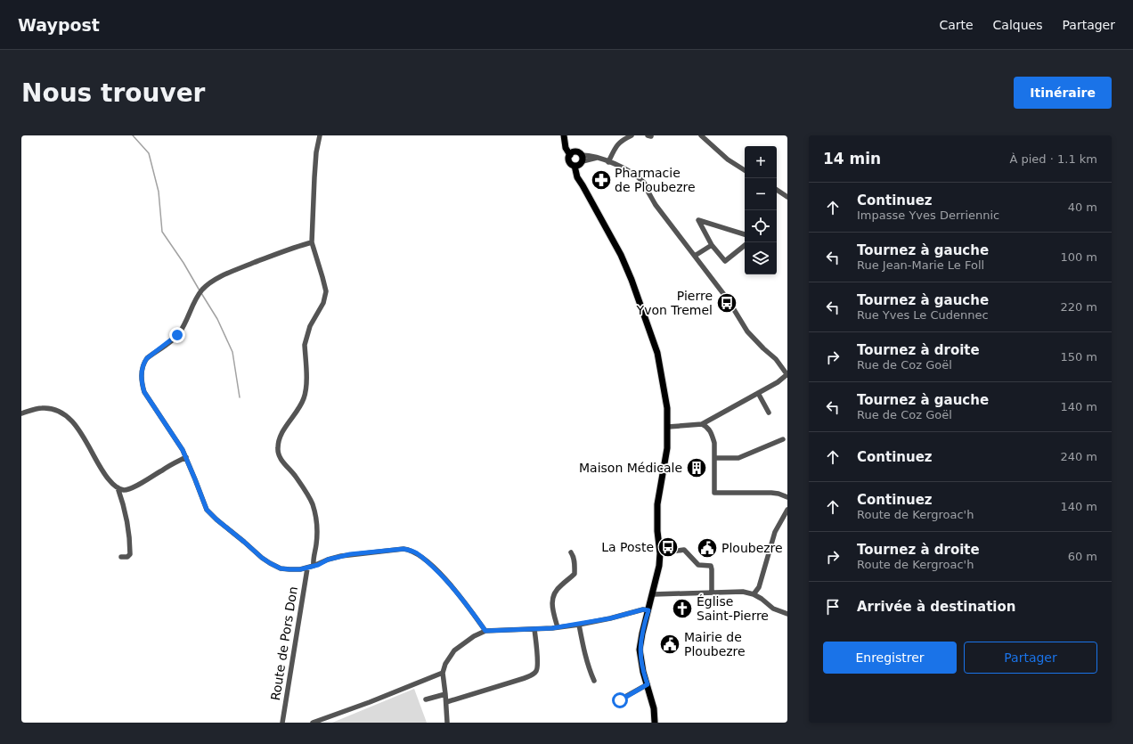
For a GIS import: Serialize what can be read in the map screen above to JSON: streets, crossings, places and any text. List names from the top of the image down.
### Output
{
  "streets": {
    "street": ["Route de Pors Don"]
  },
  "places": {
    "pharmacy": ["Pharmacie de Ploubezre"],
    "bus stop": ["Pierre Yvon Tremel", "La Poste"],
    "building": ["Maison Médicale"],
    "public building": ["Ploubezre", "Mairie de Ploubezre"],
    "church": ["Église Saint-Pierre"]
  },
  "page": {
    "header": "Waypost",
    "nav": ["Carte", "Calques", "Partager"],
    "buttons": [
      "Itinéraire",
      ["Enregistrer", "Partager"]
    ],
    "title": "Nous trouver",
    "heading": ["14 min", "À pied · 1.1 km"],
    "map_buttons": ["+", "−"],
    "list": [
      ["Continuez", "Impasse Yves Derriennic", "40 m"],
      ["Tournez à gauche", "Rue Jean-Marie Le Foll", "100 m"],
      ["Tournez à gauche", "Rue Yves Le Cudennec", "220 m"],
      ["Tournez à droite", "Rue de Coz Goël", "150 m"],
      ["Tournez à gauche", "Rue de Coz Goël", "140 m"],
      ["Continuez", "240 m"],
      ["Continuez", "Route de Kergroac'h", "140 m"],
      ["Tournez à droite", "Route de Kergroac'h", "60 m"],
      "Arrivée à destination"
    ]
  }
}
